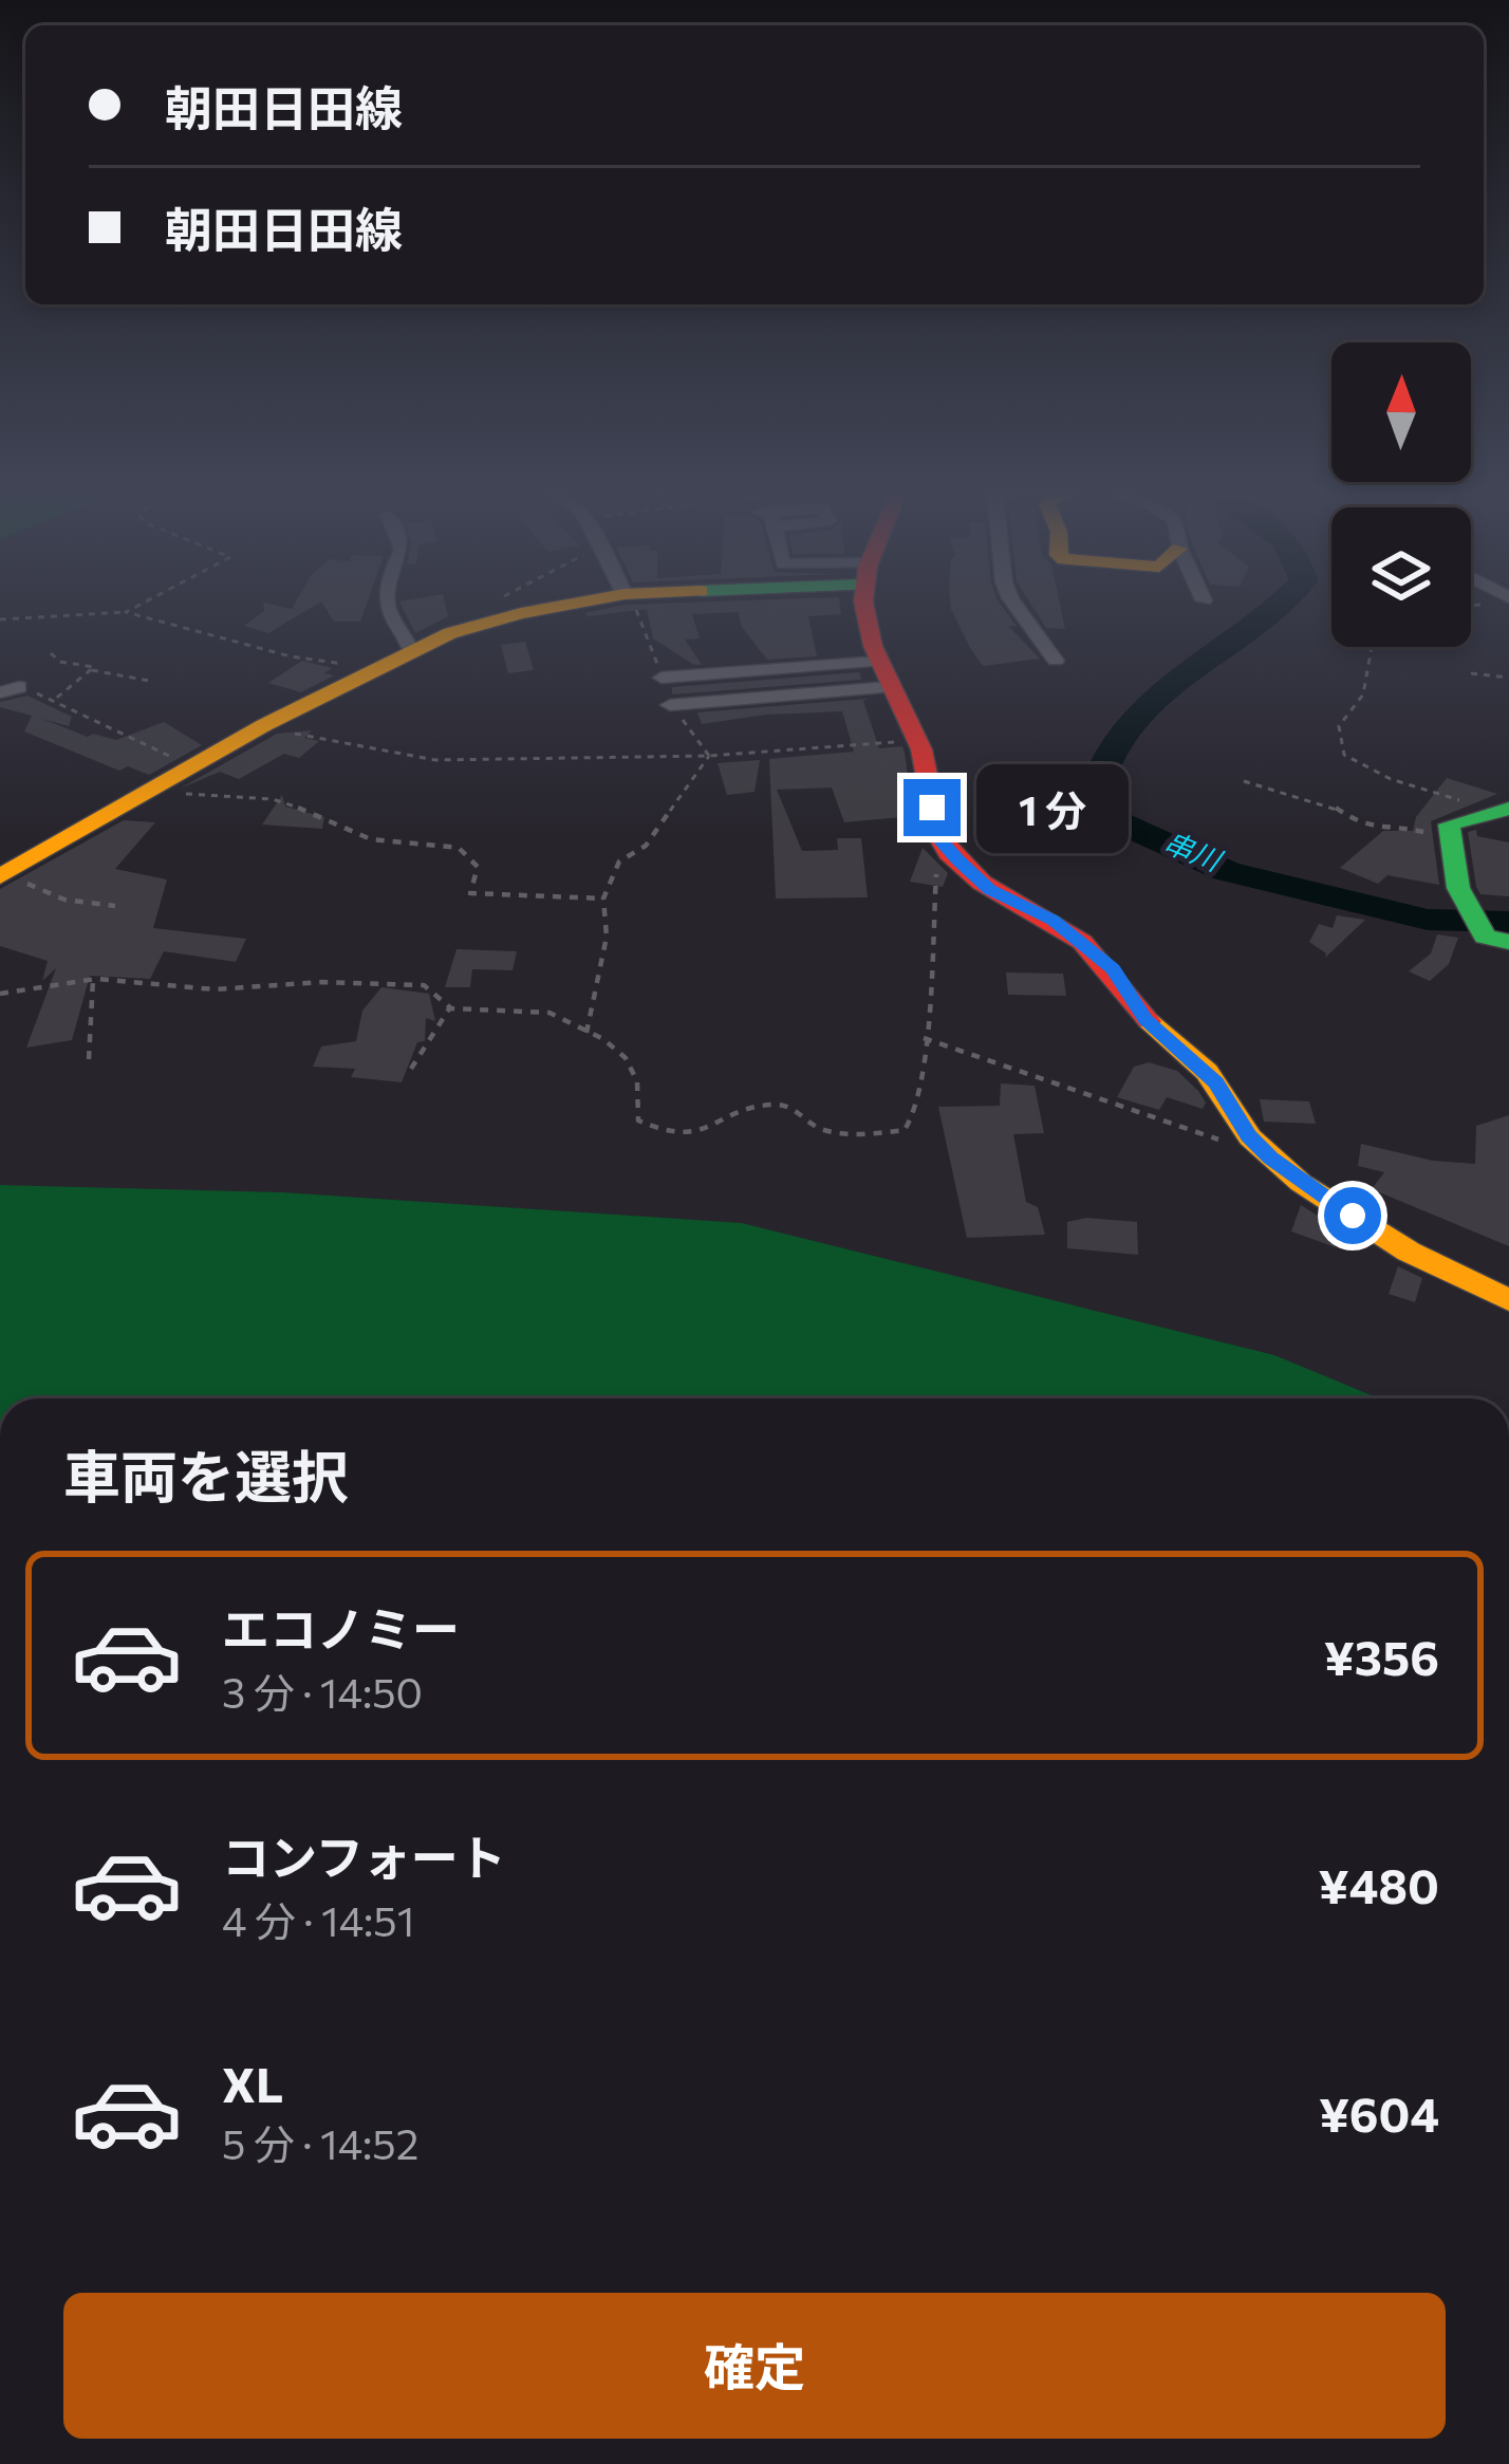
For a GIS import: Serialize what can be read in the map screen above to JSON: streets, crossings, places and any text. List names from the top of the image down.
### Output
{
  "water": ["串川"],
  "north": "top",
  "page": {
    "banner": ["朝田日田線", "朝田日田線"],
    "bubble": "1 分",
    "heading": "車両を選択",
    "list": [
      {
        "name": "エコノミー",
        "note": "3 分 · 14:50",
        "value": "¥356"
      },
      {
        "name": "コンフォート",
        "note": "4 分 · 14:51",
        "value": "¥480"
      },
      {
        "name": "XL",
        "note": "5 分 · 14:52",
        "value": "¥604"
      }
    ],
    "buttons": "確定"
  }
}
